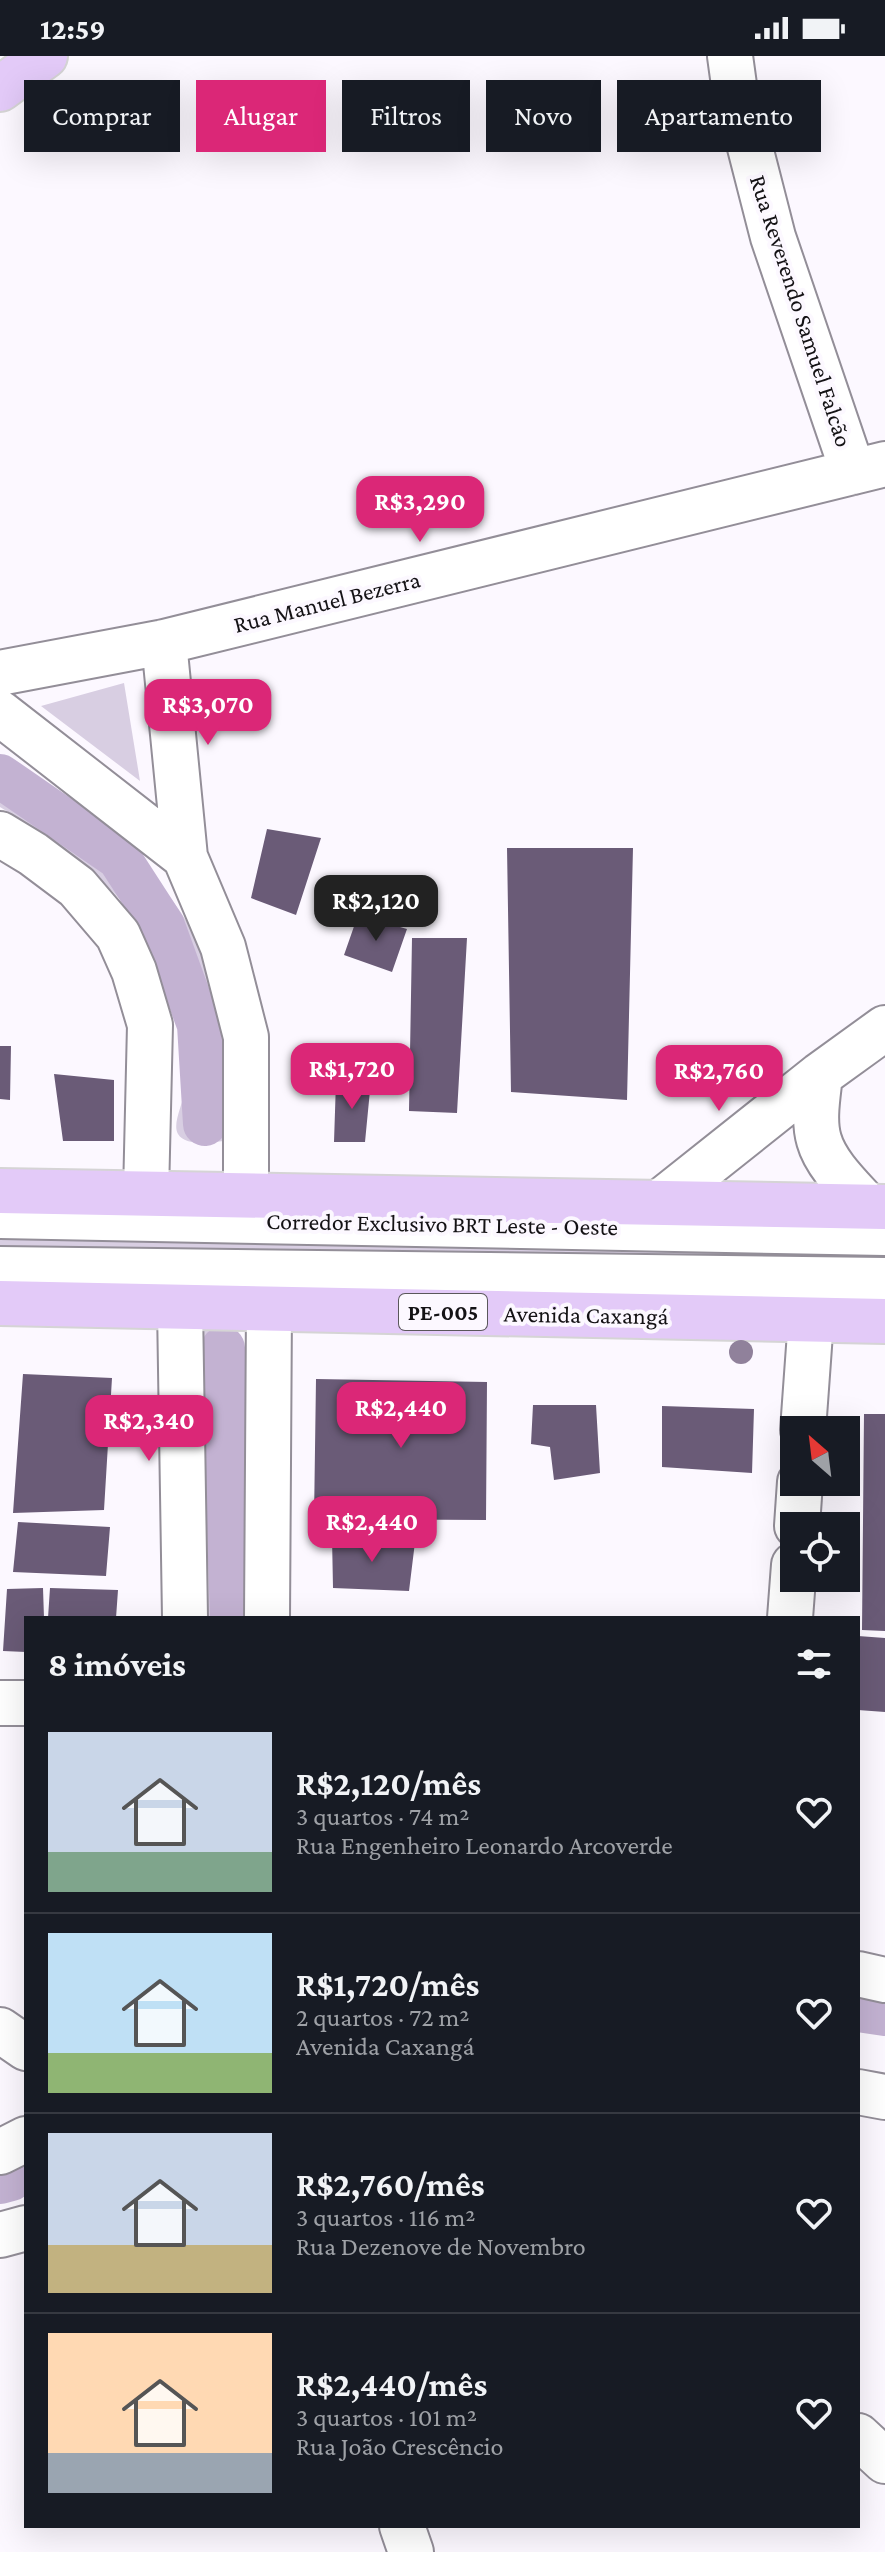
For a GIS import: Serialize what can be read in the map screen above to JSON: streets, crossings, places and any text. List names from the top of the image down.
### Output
{
  "streets": {
    "main road": ["PE-005", "Avenida Caxangá"],
    "street": ["Rua Reverendo Samuel Falcão", "Rua Manuel Bezerra", "Corredor Exclusivo BRT Leste - Oeste"]
  },
  "crossings": [
    ["Rua Reverendo Samuel Falcão", "Rua Manuel Bezerra"]
  ],
  "north": "top left",
  "page": {
    "status": "12:59",
    "chip": [
      "Comprar",
      "Alugar",
      "Filtros",
      "Novo",
      "Apartamento"
    ],
    "price": [
      "R$3,290",
      "R$3,070",
      "R$2,120",
      "R$1,720",
      "R$2,760",
      "R$2,440",
      "R$2,340",
      "R$2,440"
    ],
    "heading": "8 imóveis",
    "list": [
      {
        "name": "R$2,120/mês",
        "note": "3 quartos · 74 m² · Rua Engenheiro Leonardo Arcoverde"
      },
      {
        "name": "R$1,720/mês",
        "note": "2 quartos · 72 m² · Avenida Caxangá"
      },
      {
        "name": "R$2,760/mês",
        "note": "3 quartos · 116 m² · Rua Dezenove de Novembro"
      },
      {
        "name": "R$2,440/mês",
        "note": "3 quartos · 101 m² · Rua João Crescêncio"
      }
    ]
  }
}
